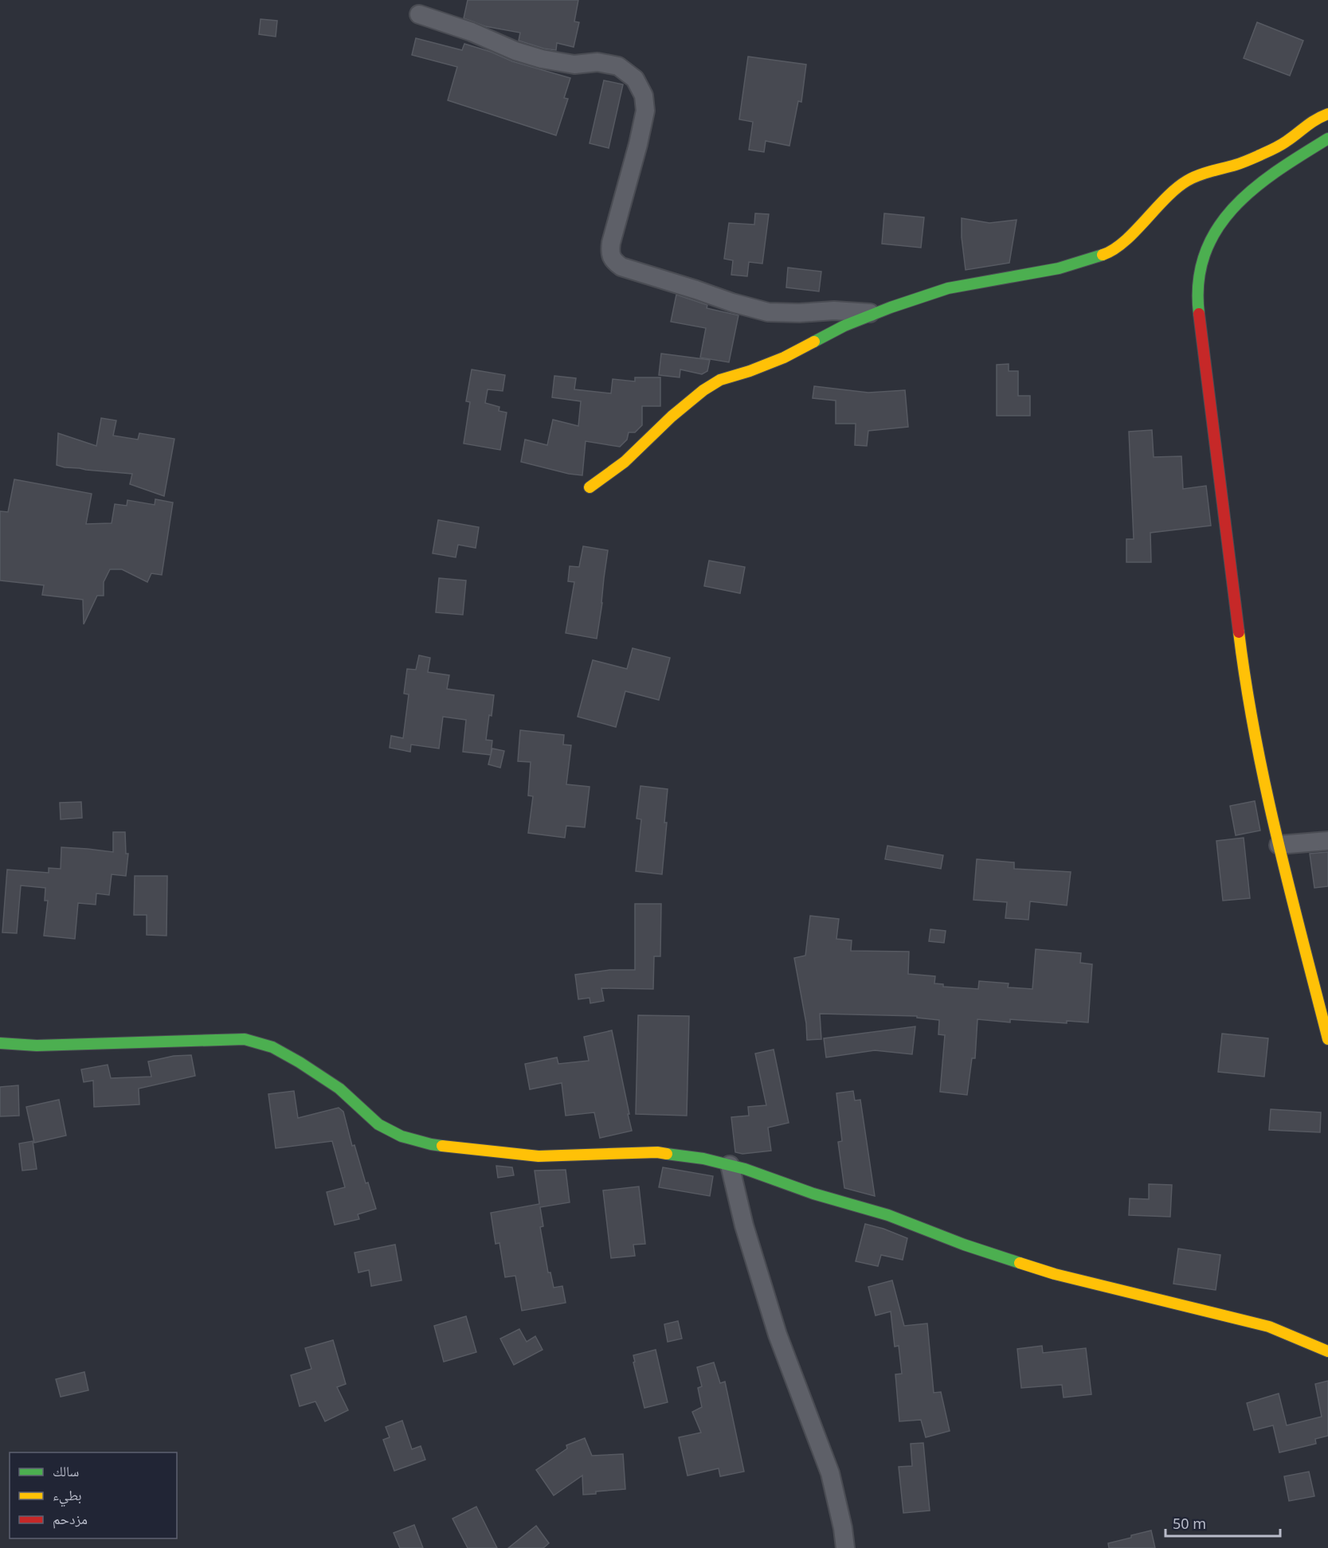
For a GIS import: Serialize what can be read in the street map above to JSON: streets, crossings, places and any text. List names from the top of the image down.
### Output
{
  "legend": ["سالك", "بطيء", "مزدحم"],
  "scale_bar": "50 m"
}
